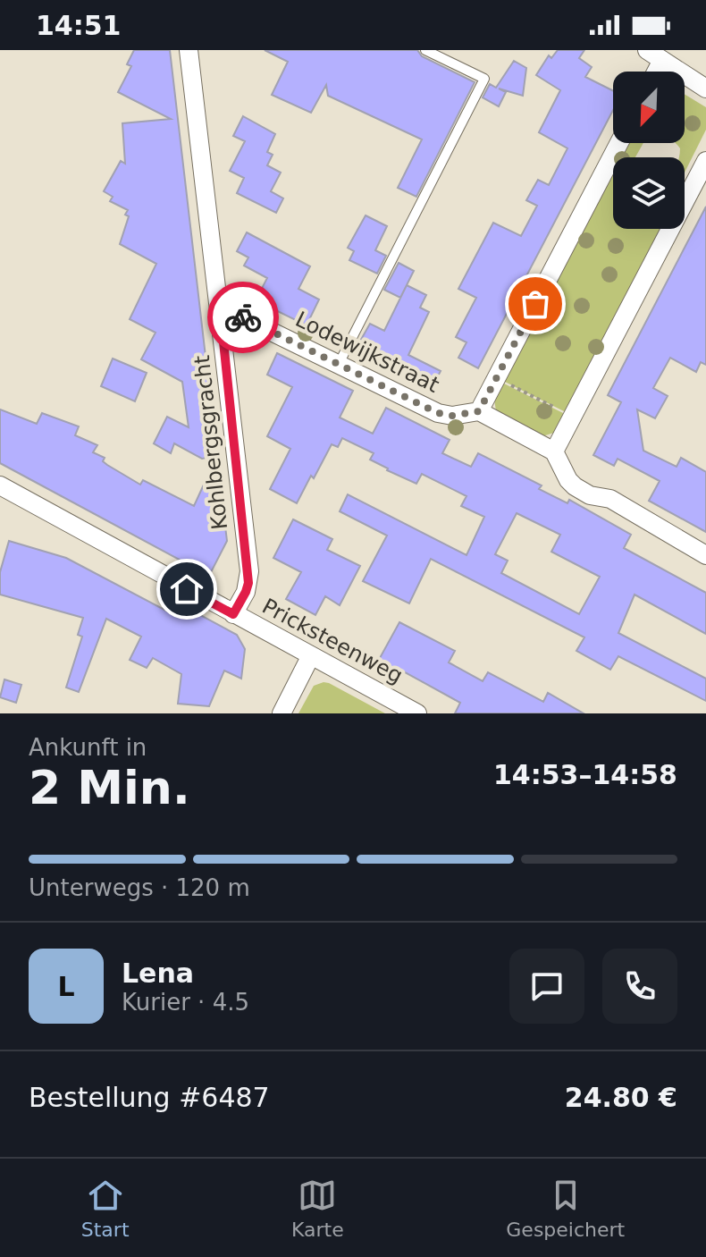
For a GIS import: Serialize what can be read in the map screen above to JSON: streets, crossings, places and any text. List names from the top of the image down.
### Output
{
  "streets": {
    "street": ["Lodewijkstraat", "Kohlbergsgracht", "Pricksteenweg"]
  },
  "crossings": [
    ["Lodewijkstraat", "Kohlbergsgracht"],
    ["Kohlbergsgracht", "Pricksteenweg"]
  ],
  "north": "bottom left",
  "page": {
    "status": "14:51",
    "heading": ["2 Min.", "Ankunft in", "14:53–14:58"],
    "panel": [
      "Lena",
      "Kurier · 4.5",
      "Bestellung #6487",
      "24.80 €"
    ],
    "bar": "Unterwegs · 120 m",
    "round": "L",
    "tabs": ["Start", "Karte", "Gespeichert"]
  }
}
